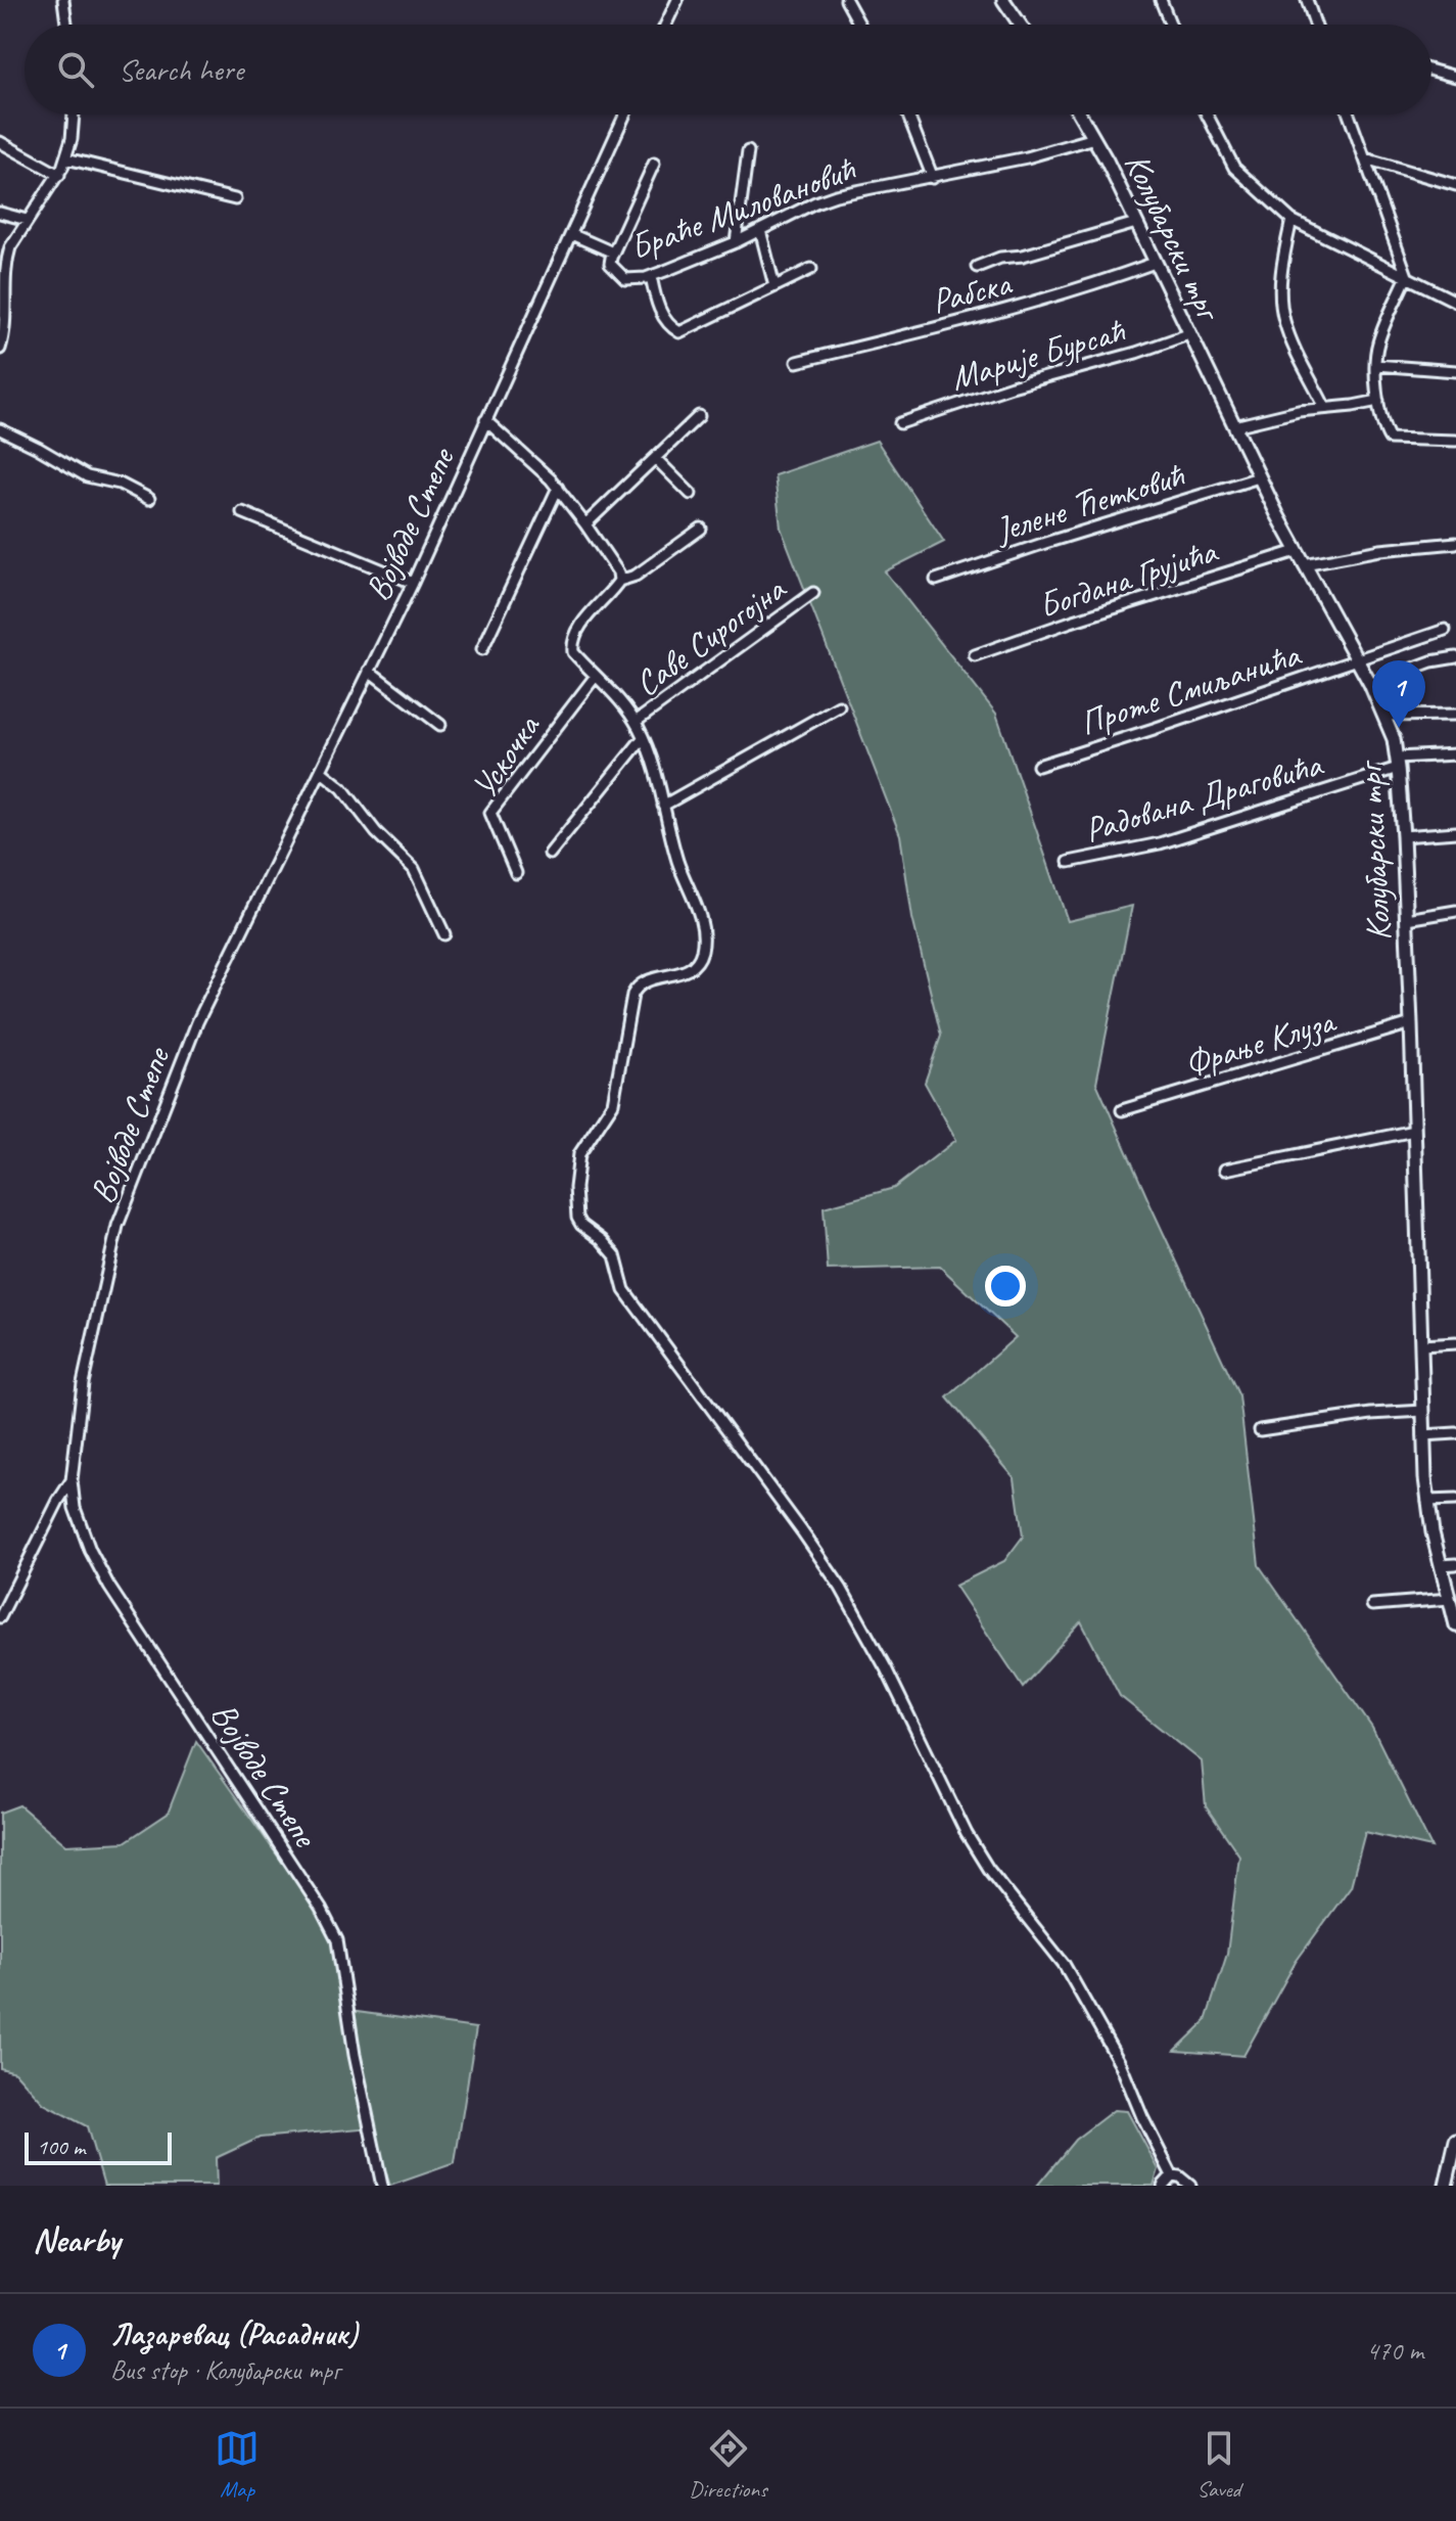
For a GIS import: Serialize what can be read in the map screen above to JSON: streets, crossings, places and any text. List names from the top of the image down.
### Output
{
  "streets": {
    "street": [
      "Браће Миловановић",
      "Колубарски трг",
      "Рабска",
      "Марије Бурсаћ",
      "Јелене Ћетковић",
      "Војводе Степе",
      "Богдана Грујића",
      "Саве Сирогојна",
      "Проте Смиљанића",
      "Ускочка",
      "Радована Драговића",
      "Фрање Клуза"
    ]
  },
  "crossings": [
    ["Браће Миловановић", "Колубарски трг"],
    ["Колубарски трг", "Рабска"],
    ["Колубарски трг", "Марије Бурсаћ"],
    ["Колубарски трг", "Јелене Ћетковић"],
    ["Колубарски трг", "Богдана Грујића"],
    ["Колубарски трг", "Проте Смиљанића"],
    ["Колубарски трг", "Радована Драговића"],
    ["Колубарски трг", "Фрање Клуза"]
  ],
  "scale_bar": "100 m",
  "page": {
    "search": "Search here",
    "pins": "1",
    "scale": "100 m",
    "heading": "Nearby",
    "list": [
      {
        "mark": "1",
        "name": "Лазаревац (Расадник)",
        "note": "Bus stop · Колубарски трг",
        "value": "470 m"
      }
    ],
    "nav": ["Map", "Directions", "Saved"]
  }
}
